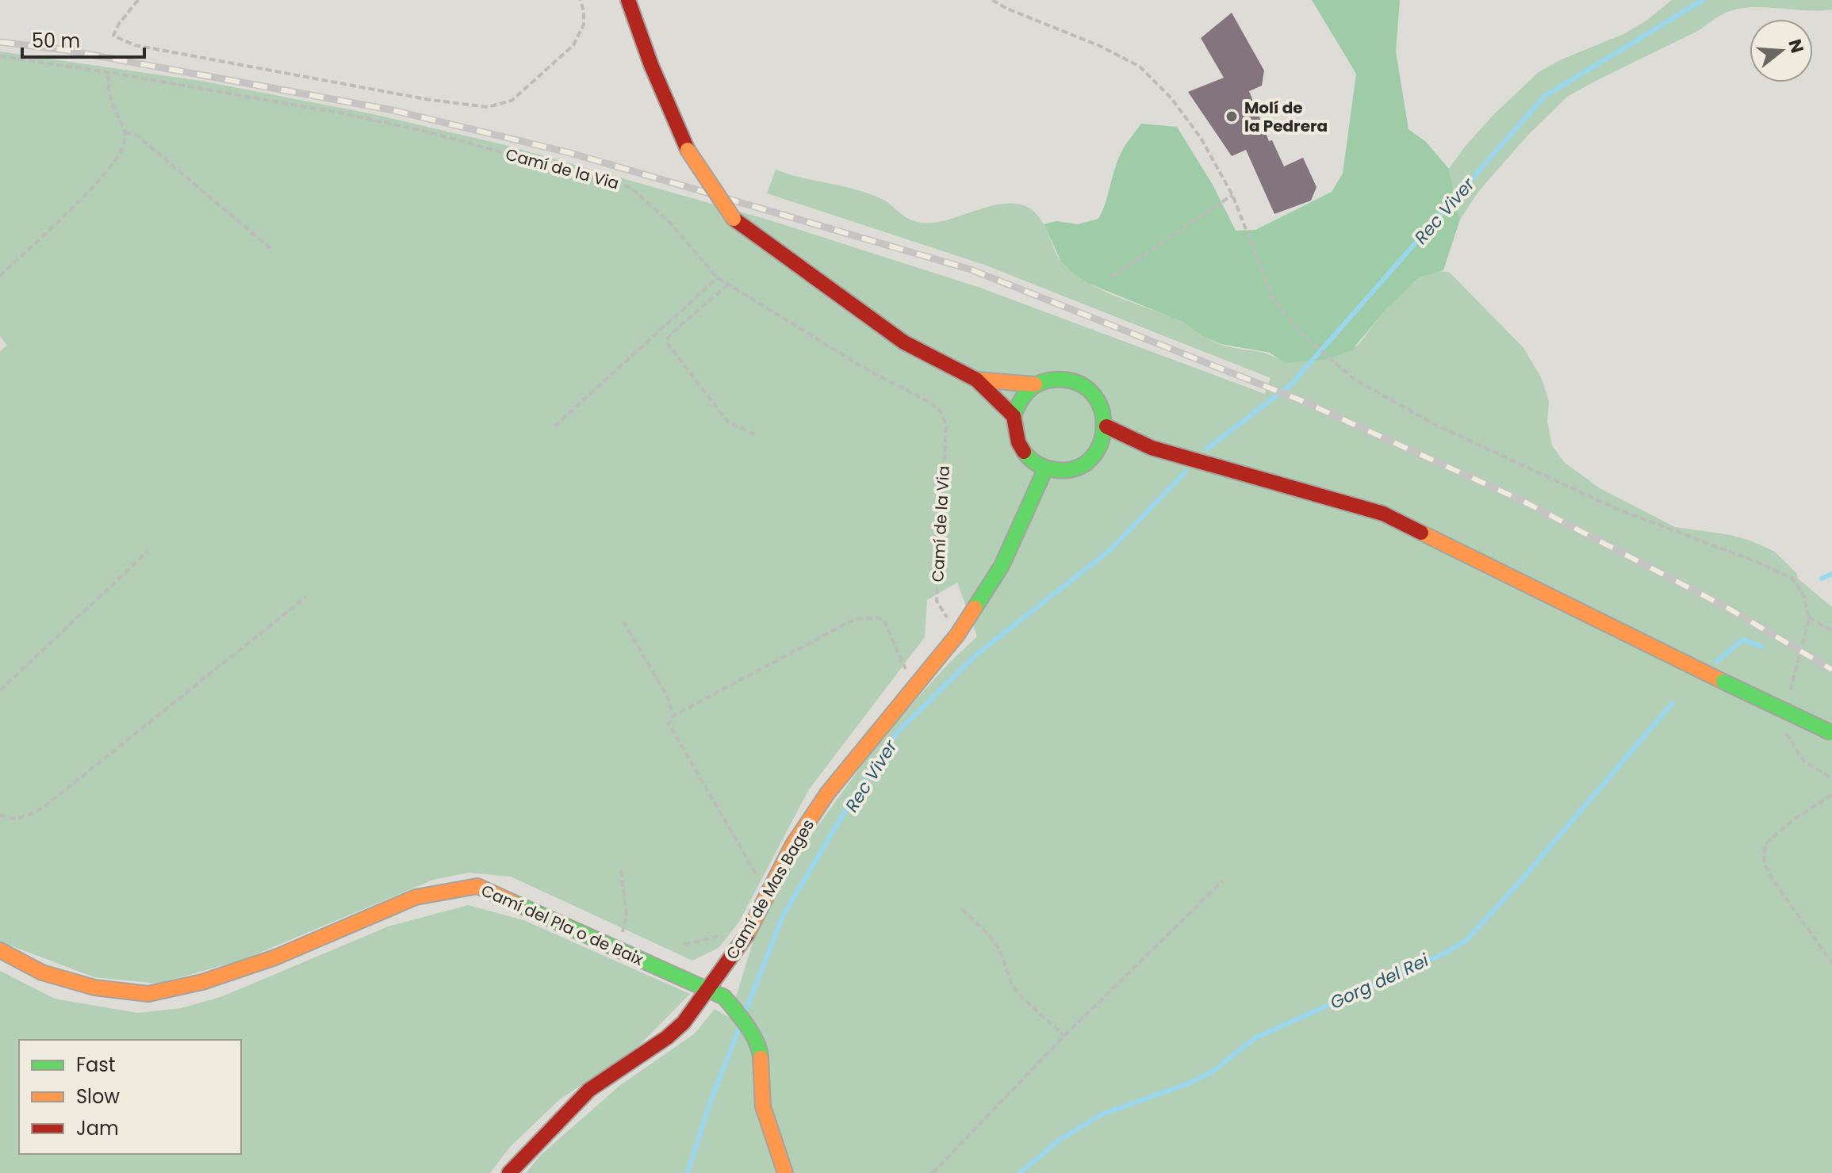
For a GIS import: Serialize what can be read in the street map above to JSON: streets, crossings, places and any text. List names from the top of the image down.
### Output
{
  "streets": {
    "street": ["Camí de Mas Bages", "Camí del Pla o de Baix"],
    "path": ["Camí de la Via"]
  },
  "crossings": [
    ["Camí de la Via", "Camí de Mas Bages"],
    ["Camí de Mas Bages", "Camí del Pla o de Baix"]
  ],
  "water": ["Rec Viver", "Gorg del Rei"],
  "places": ["Molí de la Pedrera"],
  "legend": ["Fast", "Slow", "Jam"],
  "scale_bar": "50 m",
  "north": "right"
}
